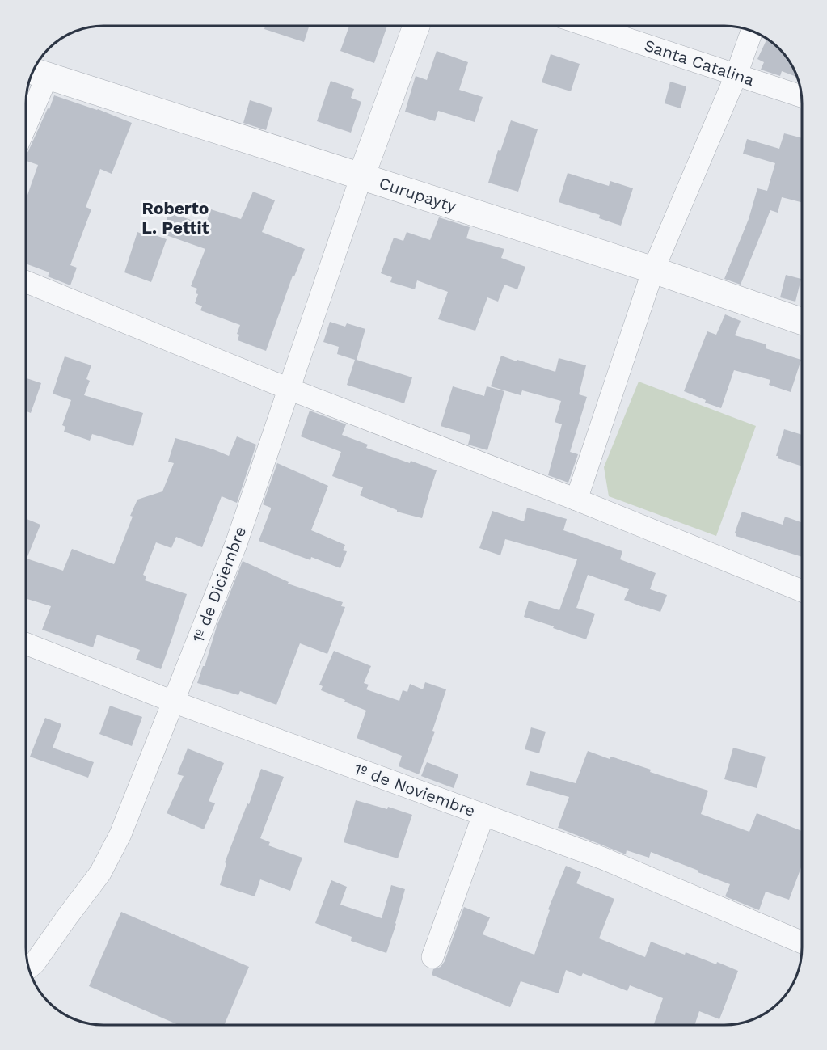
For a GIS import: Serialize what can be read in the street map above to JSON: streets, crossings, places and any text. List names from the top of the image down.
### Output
{
  "streets": {
    "street": [
      "Santa Catalina",
      "Curupayty",
      "1º de Diciembre",
      "1º de Noviembre"
    ]
  },
  "crossings": [
    ["Curupayty", "1º de Diciembre"],
    ["1º de Diciembre", "1º de Noviembre"]
  ],
  "districts": ["Roberto L. Pettit"]
}
